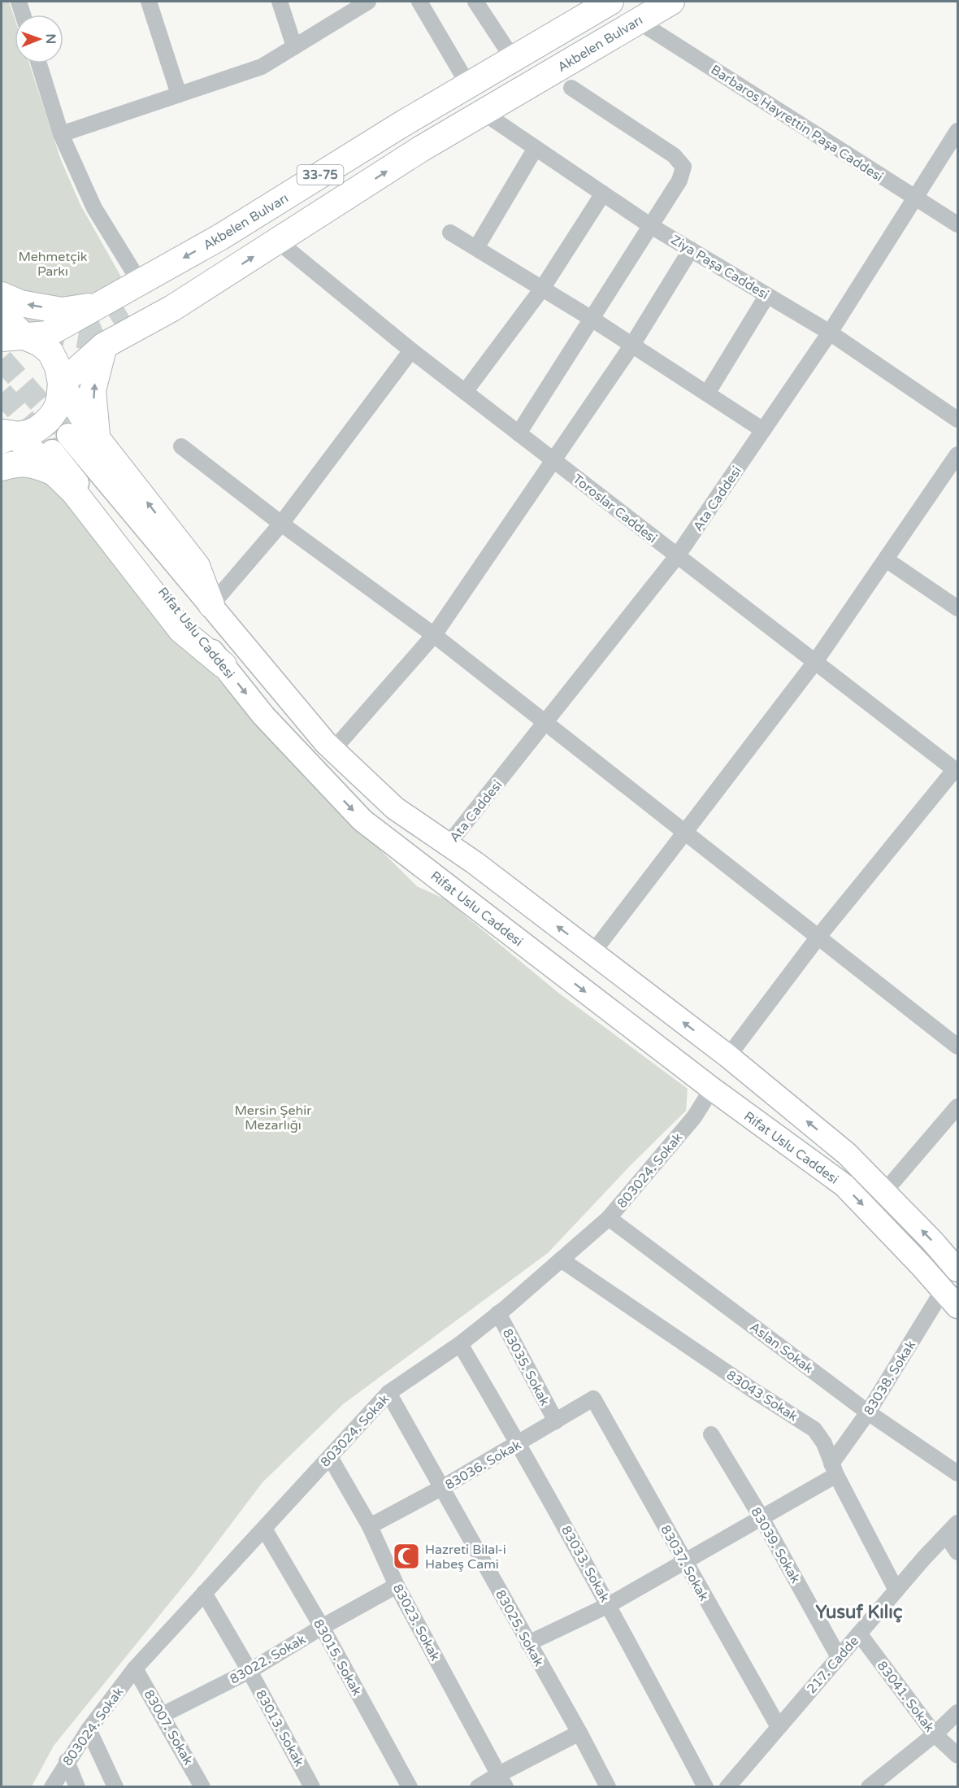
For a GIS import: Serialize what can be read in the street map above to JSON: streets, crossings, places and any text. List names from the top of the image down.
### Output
{
  "streets": {
    "main road": ["Akbelen Bulvarı", "33-75", "Rifat Uslu Caddesi"],
    "street": [
      "Barbaros Hayrettin Paşa Caddesi",
      "Ziya Paşa Caddesi",
      "Ata Caddesi",
      "Toroslar Caddesi",
      "803024. Sokak",
      "Aslan Sokak",
      "83035. Sokak",
      "83038. Sokak",
      "83043 Sokak",
      "83036. Sokak",
      "83039. Sokak",
      "83037. Sokak",
      "83033. Sokak",
      "83023. Sokak",
      "83025. Sokak",
      "83015. Sokak",
      "83022. Sokak",
      "217. Cadde",
      "83041. Sokak",
      "83007. Sokak",
      "83013. Sokak"
    ]
  },
  "crossings": [
    ["Akbelen Bulvarı", "Barbaros Hayrettin Paşa Caddesi"],
    ["Akbelen Bulvarı", "33-75"],
    ["Akbelen Bulvarı", "Ziya Paşa Caddesi"],
    ["Akbelen Bulvarı", "Toroslar Caddesi"],
    ["Barbaros Hayrettin Paşa Caddesi", "Ata Caddesi"],
    ["Ziya Paşa Caddesi", "Ata Caddesi"],
    ["Ata Caddesi", "Toroslar Caddesi"],
    ["Ata Caddesi", "Rifat Uslu Caddesi"],
    ["Rifat Uslu Caddesi", "803024. Sokak"],
    ["Rifat Uslu Caddesi", "83038. Sokak"],
    ["803024. Sokak", "Aslan Sokak"],
    ["803024. Sokak", "83035. Sokak"],
    ["803024. Sokak", "83043 Sokak"],
    ["803024. Sokak", "83033. Sokak"],
    ["803024. Sokak", "83023. Sokak"],
    ["803024. Sokak", "83025. Sokak"],
    ["803024. Sokak", "83015. Sokak"],
    ["803024. Sokak", "83007. Sokak"],
    ["803024. Sokak", "83013. Sokak"],
    ["Aslan Sokak", "83038. Sokak"],
    ["83035. Sokak", "83036. Sokak"],
    ["83038. Sokak", "83043 Sokak"],
    ["83043 Sokak", "217. Cadde"],
    ["83036. Sokak", "83037. Sokak"],
    ["83036. Sokak", "83033. Sokak"],
    ["83036. Sokak", "83023. Sokak"],
    ["83036. Sokak", "83025. Sokak"],
    ["83039. Sokak", "217. Cadde"],
    ["83037. Sokak", "217. Cadde"],
    ["83023. Sokak", "83022. Sokak"],
    ["83015. Sokak", "83022. Sokak"],
    ["83022. Sokak", "83007. Sokak"],
    ["83022. Sokak", "83013. Sokak"],
    ["217. Cadde", "83041. Sokak"]
  ],
  "districts": ["Yusuf Kılıç"],
  "parks": ["Mehmetçik Parkı", "Mersin Şehir Mezarlığı"],
  "places": {
    "mosque": ["Hazreti Bilal-i Habeş Cami"]
  },
  "north": "right"
}
